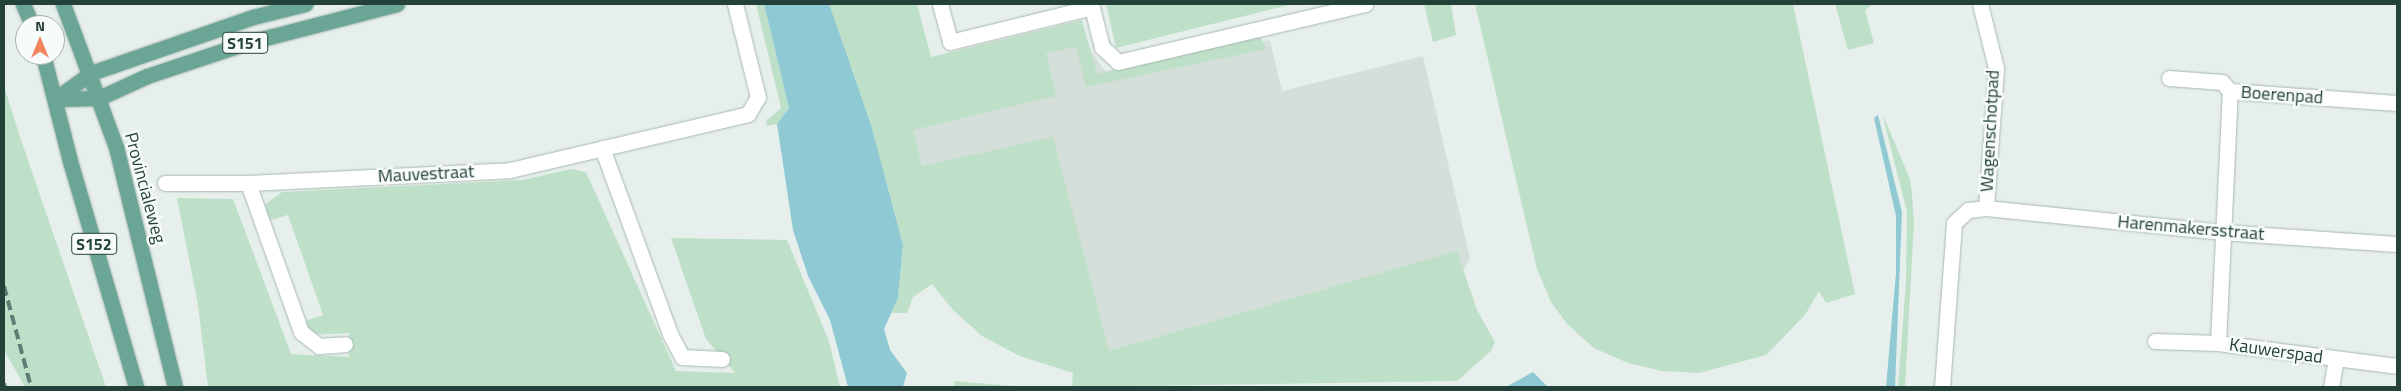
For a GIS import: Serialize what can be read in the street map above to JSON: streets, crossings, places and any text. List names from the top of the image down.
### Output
{
  "streets": {
    "main road": ["S151", "Provincialeweg", "S152"],
    "street": [
      "Boerenpad",
      "Wagenschotpad",
      "Mauvestraat",
      "Harenmakersstraat",
      "Kauwerspad"
    ]
  },
  "crossings": [
    ["S151", "Provincialeweg"],
    ["S151", "S152"],
    ["Wagenschotpad", "Harenmakersstraat"]
  ],
  "north": "top"
}
